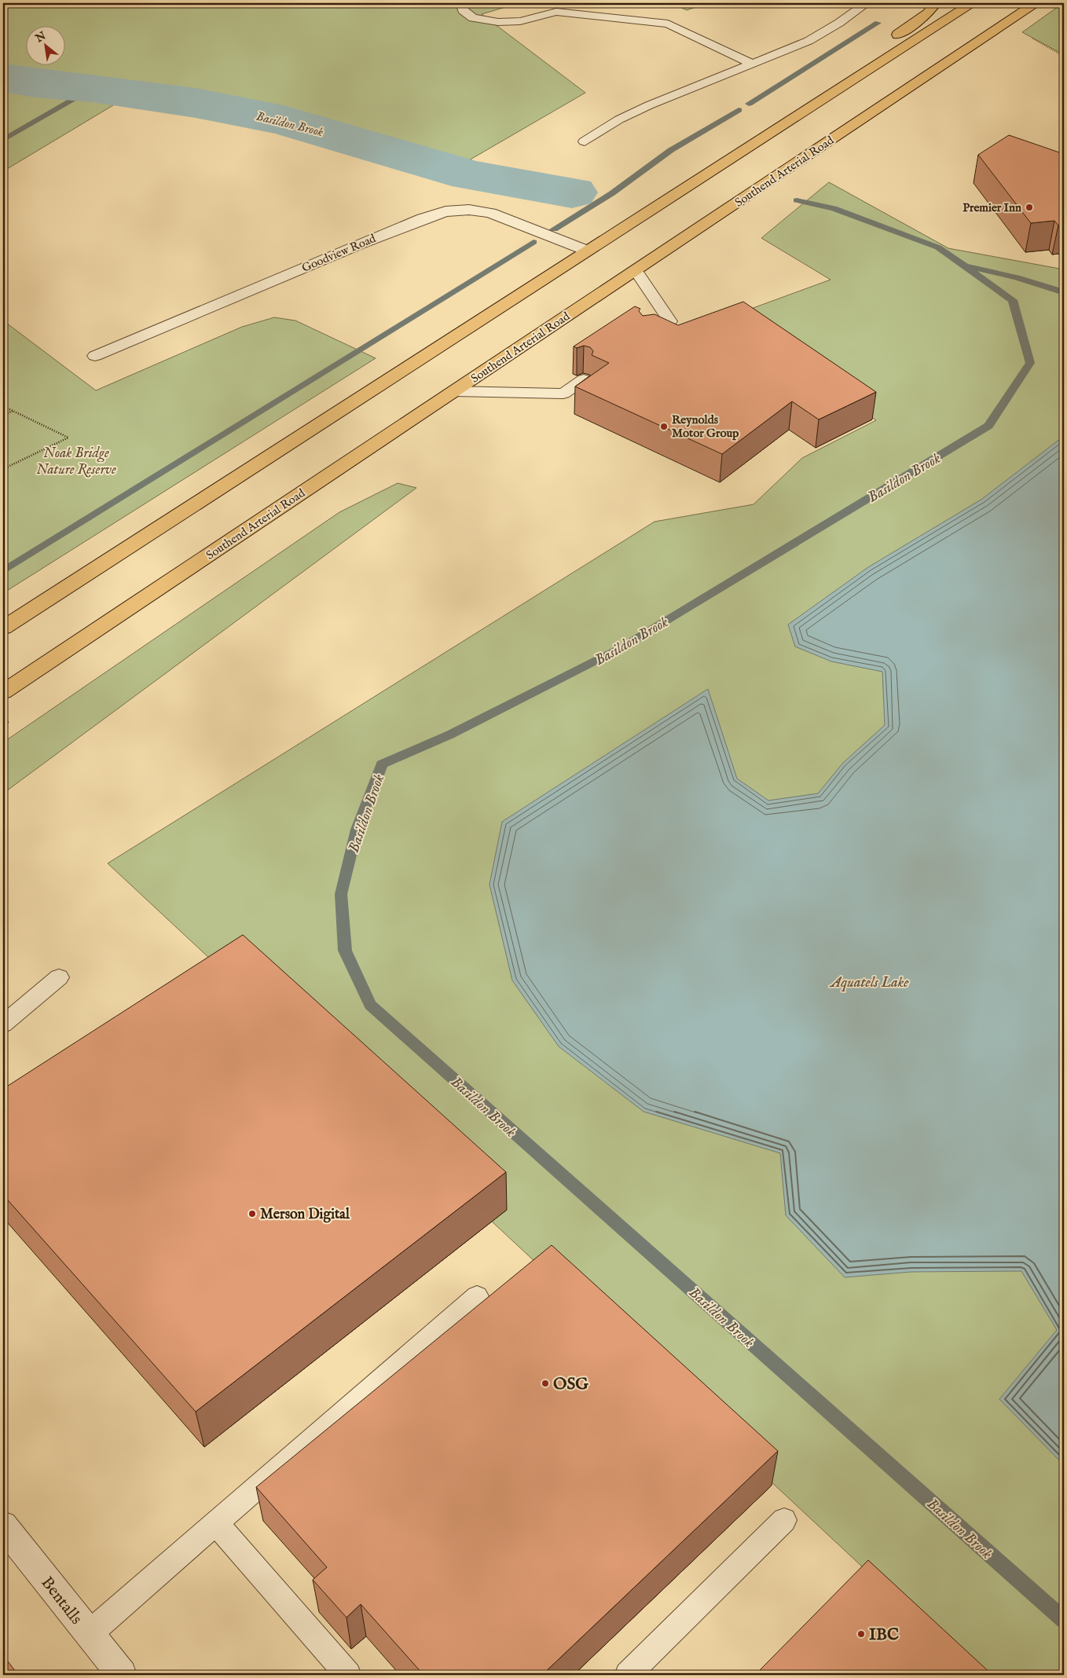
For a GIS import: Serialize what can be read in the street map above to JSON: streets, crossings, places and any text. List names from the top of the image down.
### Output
{
  "streets": {
    "highway": ["Southend Arterial Road"],
    "street": ["Goodview Road", "Bentalls"]
  },
  "water": ["Basildon Brook", "Aquatels Lake"],
  "parks": ["Noak Bridge Nature Reserve"],
  "places": [
    "Premier Inn",
    "Reynolds Motor Group",
    "Merson Digital",
    "OSG",
    "IBC"
  ],
  "north": "top left"
}
